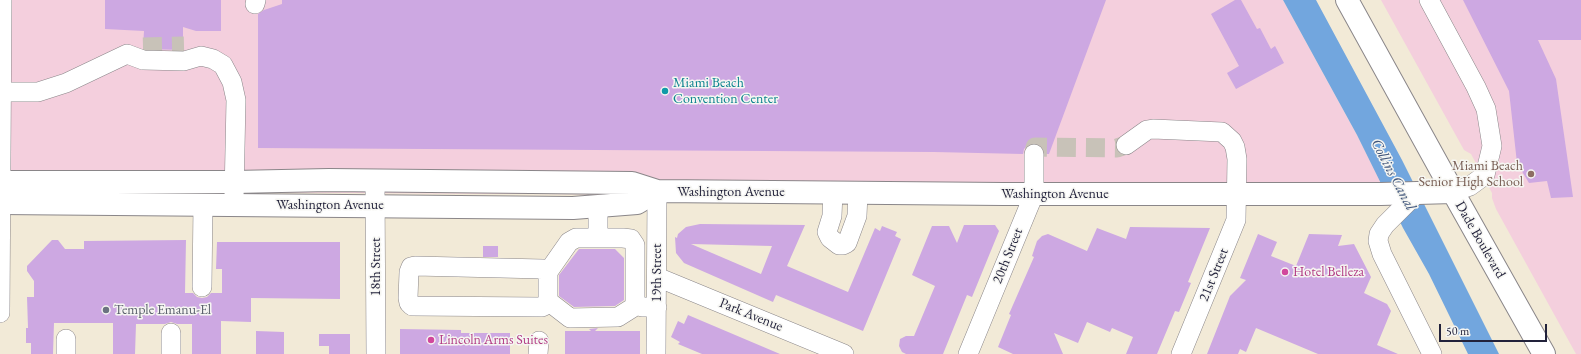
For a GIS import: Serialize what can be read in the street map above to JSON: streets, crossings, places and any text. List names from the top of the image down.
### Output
{
  "streets": {
    "main road": ["Washington Avenue", "Dade Boulevard"],
    "street": [
      "20th Street",
      "18th Street",
      "19th Street",
      "21st Street",
      "Park Avenue"
    ]
  },
  "crossings": [
    ["Washington Avenue", "Dade Boulevard"],
    ["Washington Avenue", "20th Street"],
    ["Washington Avenue", "18th Street"],
    ["Washington Avenue", "19th Street"],
    ["Washington Avenue", "21st Street"],
    ["19th Street", "Park Avenue"]
  ],
  "water": ["Collins Canal"],
  "places": [
    "Miami Beach Convention Center",
    "Miami Beach Senior High School",
    "Hotel Belleza",
    "Temple Emanu-El",
    "Lincoln Arms Suites"
  ],
  "scale_bar": "50 m"
}
